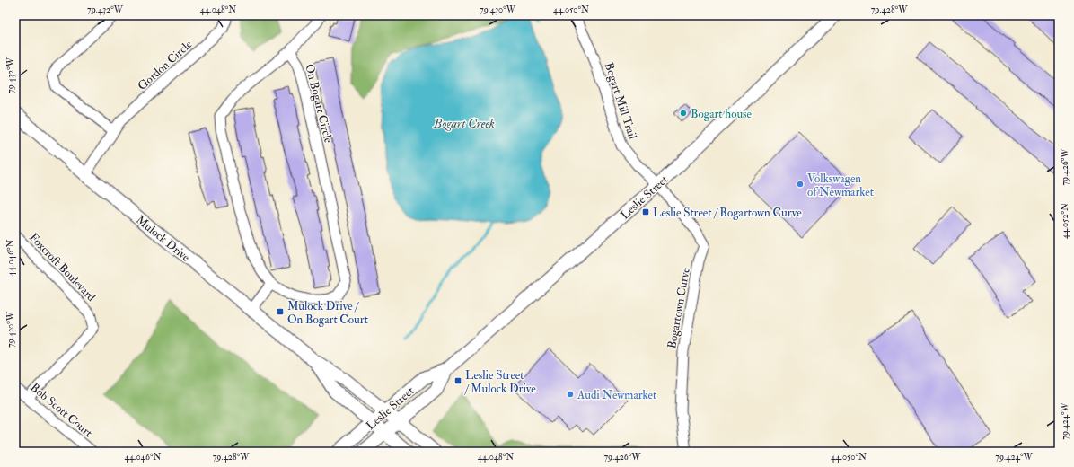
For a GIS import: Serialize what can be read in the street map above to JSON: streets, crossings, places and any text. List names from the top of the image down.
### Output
{
  "streets": {
    "main road": ["Leslie Street", "Mulock Drive"],
    "street": [
      "Gordon Circle",
      "Bogart Mill Trail",
      "On Bogart Circle",
      "Foxcroft Boulevard",
      "Bogartown Curve",
      "Bob Scott Court"
    ]
  },
  "crossings": [
    ["Gordon Circle", "Mulock Drive"],
    ["Bogart Mill Trail", "Leslie Street"],
    ["Bogart Mill Trail", "Bogartown Curve"],
    ["Leslie Street", "Mulock Drive"],
    ["Leslie Street", "Bogartown Curve"],
    ["Foxcroft Boulevard", "Bob Scott Court"]
  ],
  "water": ["Bogart Creek"],
  "places": {
    "other": ["Bogart house", "Volkswagen of Newmarket", "Audi Newmarket"],
    "transit": ["Leslie Street / Bogartown Curve", "Mulock Drive / On Bogart Court", "Leslie Street / Mulock Drive"]
  },
  "coordinates": [
    "79.432°W",
    "44.048°N",
    "79.430°W",
    "44.050°N",
    "79.428°W",
    "79.426°W",
    "44.052°N",
    "44.046°N",
    "79.424°W"
  ]
}
